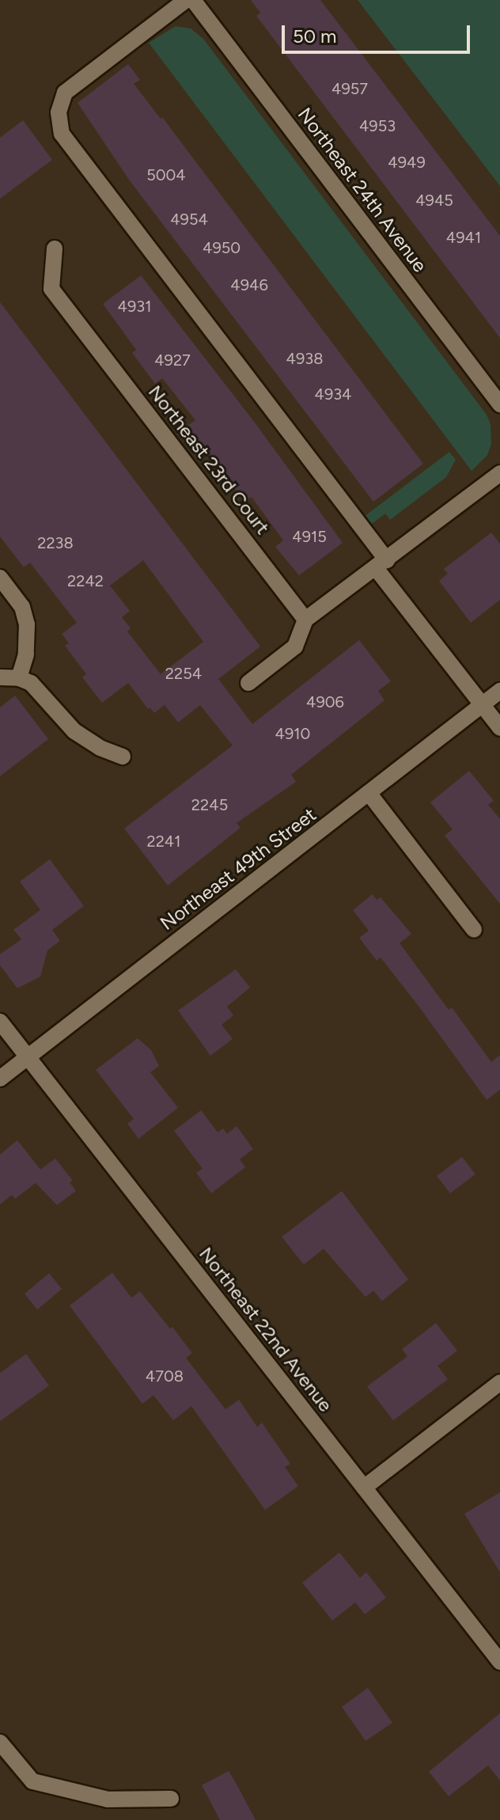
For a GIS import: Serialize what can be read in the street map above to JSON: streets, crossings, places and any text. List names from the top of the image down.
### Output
{
  "streets": {
    "street": [
      "Northeast 24th Avenue",
      "Northeast 23rd Court",
      "Northeast 49th Street",
      "Northeast 22nd Avenue"
    ]
  },
  "crossings": [
    ["Northeast 49th Street", "Northeast 22nd Avenue"]
  ],
  "house_numbers": [
    "4957",
    "4953",
    "4949",
    "5004",
    "4945",
    "4954",
    "4941",
    "4950",
    "4946",
    "4931",
    "4938",
    "4927",
    "4934",
    "4915",
    "2238",
    "2242",
    "2254",
    "4906",
    "4910",
    "2245",
    "2241",
    "4708"
  ],
  "scale_bar": "50 m"
}
